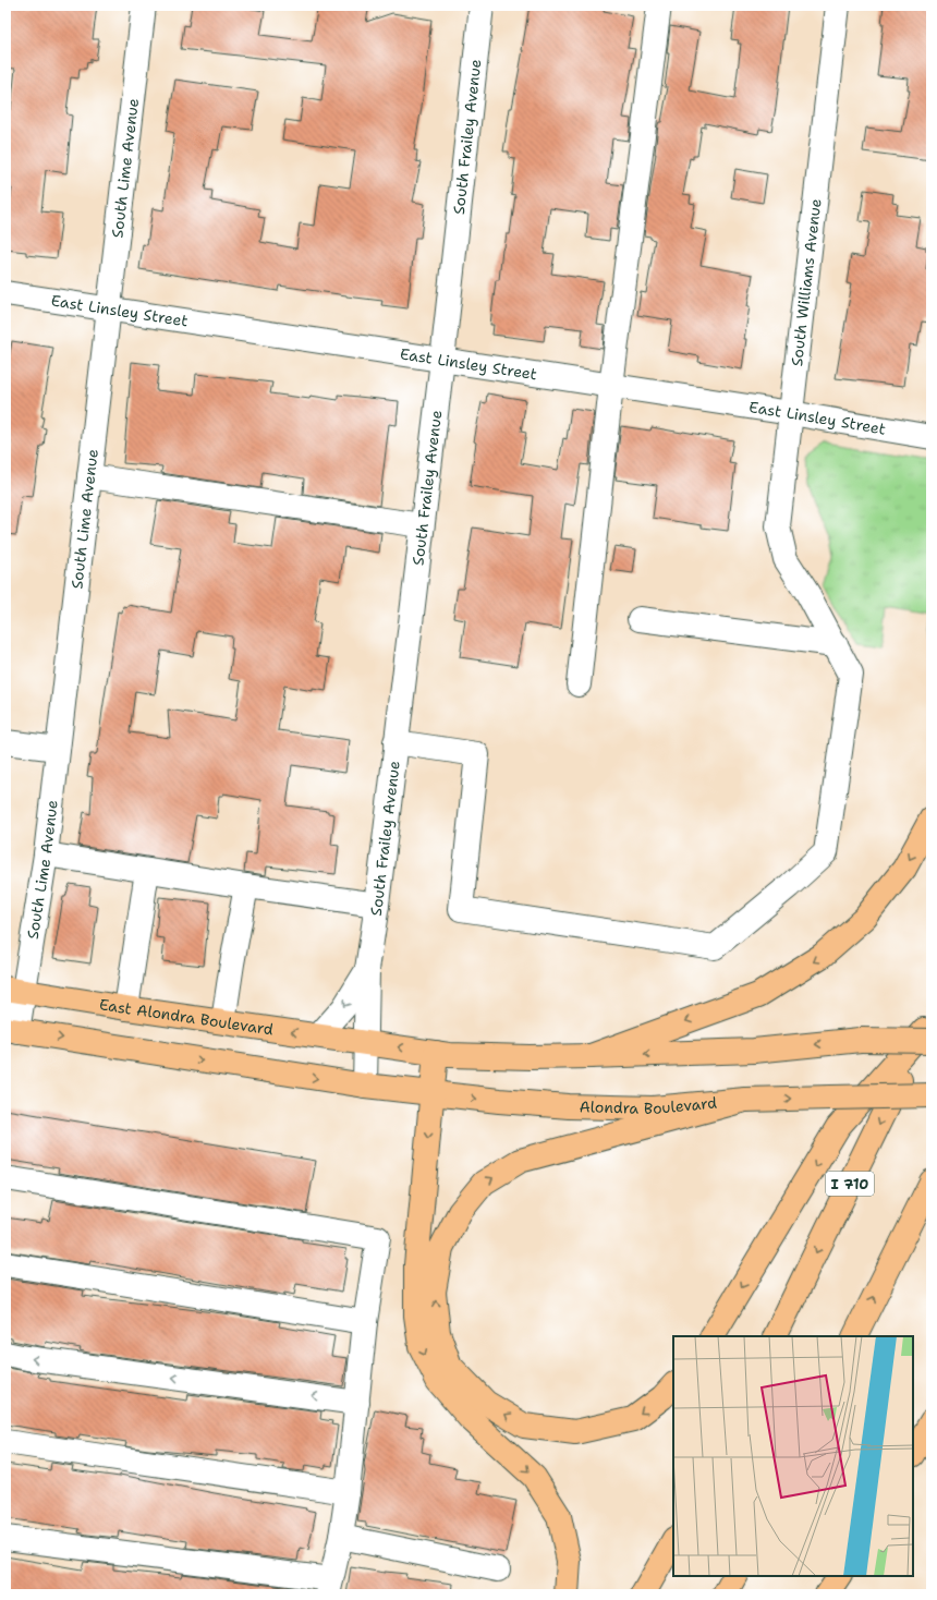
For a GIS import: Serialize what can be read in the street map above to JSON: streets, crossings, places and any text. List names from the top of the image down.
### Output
{
  "streets": {
    "main road": ["East Alondra Boulevard", "Alondra Boulevard", "I 710"],
    "street": [
      "South Frailey Avenue",
      "South Lime Avenue",
      "South Williams Avenue",
      "East Linsley Street"
    ]
  },
  "crossings": [
    ["South Frailey Avenue", "South Williams Avenue"],
    ["South Frailey Avenue", "East Linsley Street"],
    ["South Frailey Avenue", "East Alondra Boulevard"],
    ["South Frailey Avenue", "Alondra Boulevard"],
    ["South Lime Avenue", "East Linsley Street"],
    ["South Lime Avenue", "East Alondra Boulevard"],
    ["South Williams Avenue", "East Linsley Street"]
  ]
}
